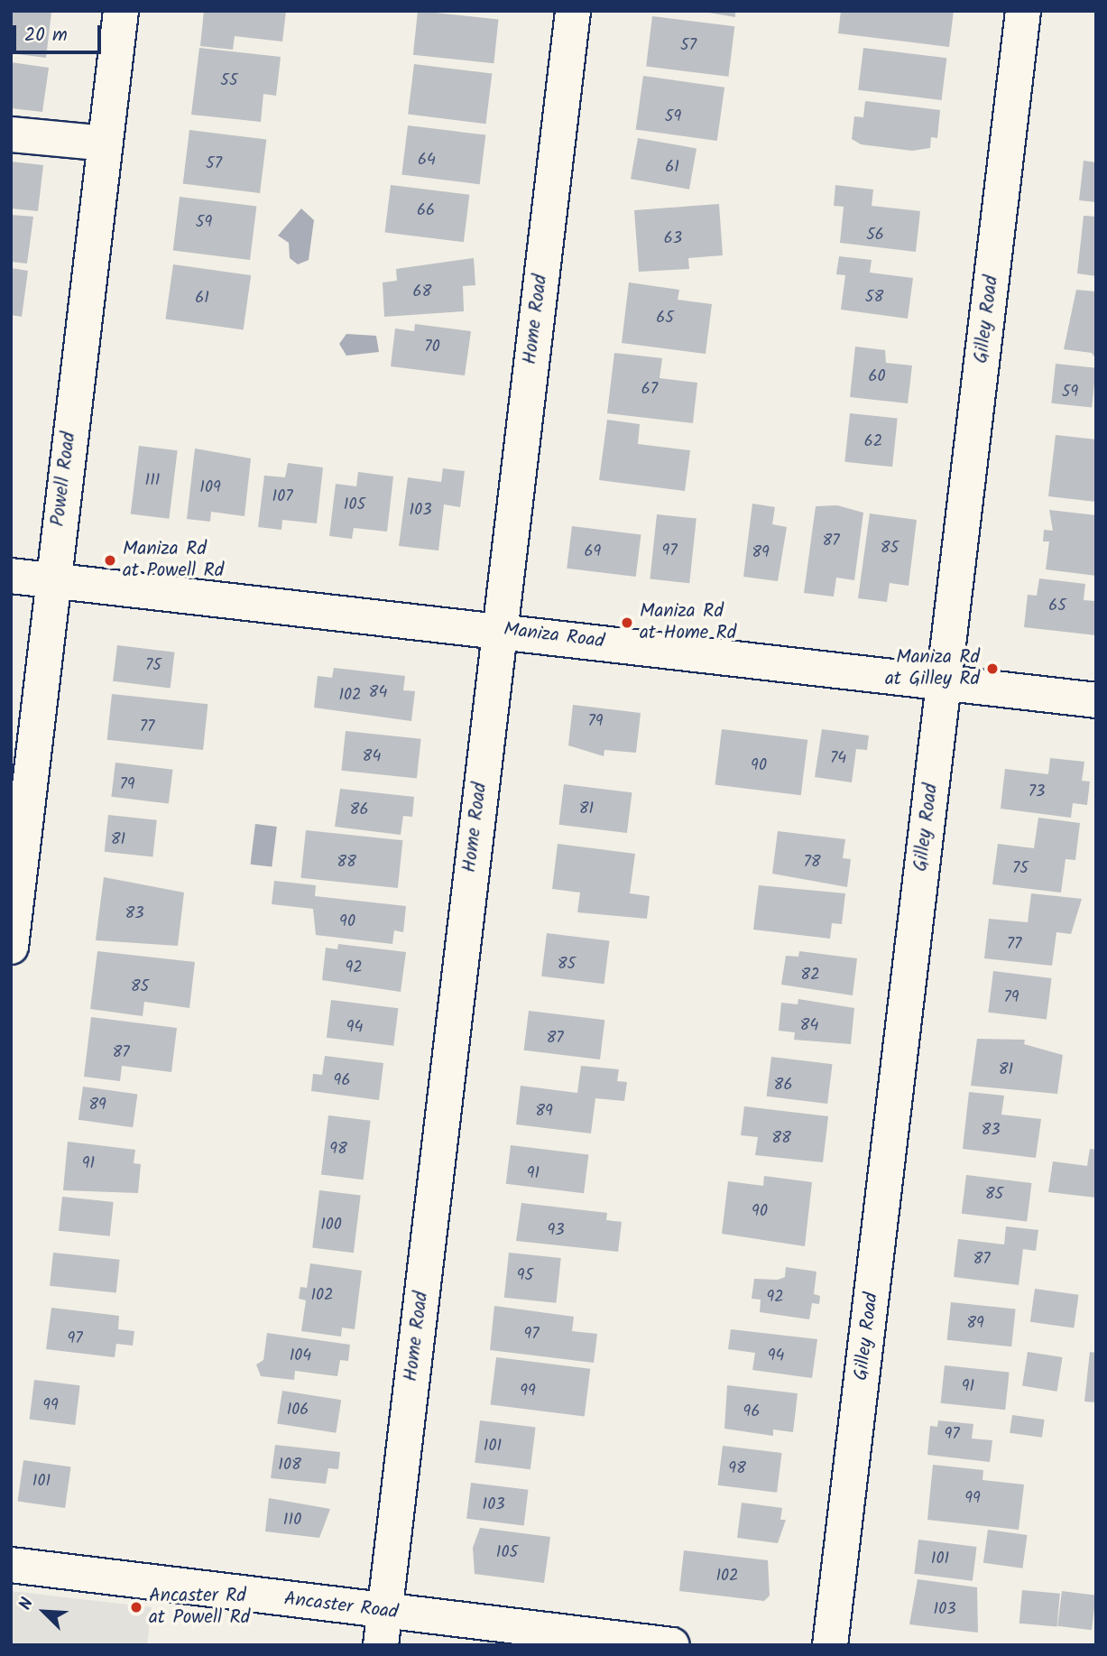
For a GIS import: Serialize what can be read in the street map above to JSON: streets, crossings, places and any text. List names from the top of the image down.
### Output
{
  "streets": {
    "street": [
      "Home Road",
      "Gilley Road",
      "Powell Road",
      "Maniza Road",
      "Ancaster Road"
    ]
  },
  "crossings": [
    ["Home Road", "Maniza Road"],
    ["Home Road", "Ancaster Road"],
    ["Gilley Road", "Maniza Road"],
    ["Powell Road", "Maniza Road"]
  ],
  "places": [
    "Maniza Rd at Powell Rd",
    "Maniza Rd at Home Rd",
    "Maniza Rd at Gilley Rd",
    "Ancaster Rd at Powell Rd"
  ],
  "house_numbers": [
    "57",
    "55",
    "59",
    "64",
    "57",
    "61",
    "66",
    "59",
    "56",
    "63",
    "68",
    "58",
    "61",
    "65",
    "70",
    "60",
    "67",
    "59",
    "62",
    "111",
    "109",
    "107",
    "105",
    "103",
    "87",
    "85",
    "97",
    "69",
    "89",
    "65",
    "75",
    "84",
    "102",
    "79",
    "77",
    "84",
    "74",
    "90",
    "79",
    "73",
    "81",
    "86",
    "81",
    "88",
    "78",
    "75",
    "83",
    "90",
    "77",
    "85",
    "92",
    "82",
    "85",
    "79",
    "84",
    "94",
    "87",
    "87",
    "81",
    "96",
    "86",
    "89",
    "89",
    "83",
    "88",
    "98",
    "91",
    "91",
    "85",
    "90",
    "100",
    "93",
    "87",
    "95",
    "102",
    "92",
    "89",
    "97",
    "97",
    "104",
    "94",
    "91",
    "99",
    "99",
    "106",
    "96",
    "97",
    "101",
    "108",
    "98",
    "101",
    "99",
    "103",
    "110",
    "105",
    "101",
    "102",
    "103"
  ],
  "scale_bar": "20 m",
  "north": "top left"
}
